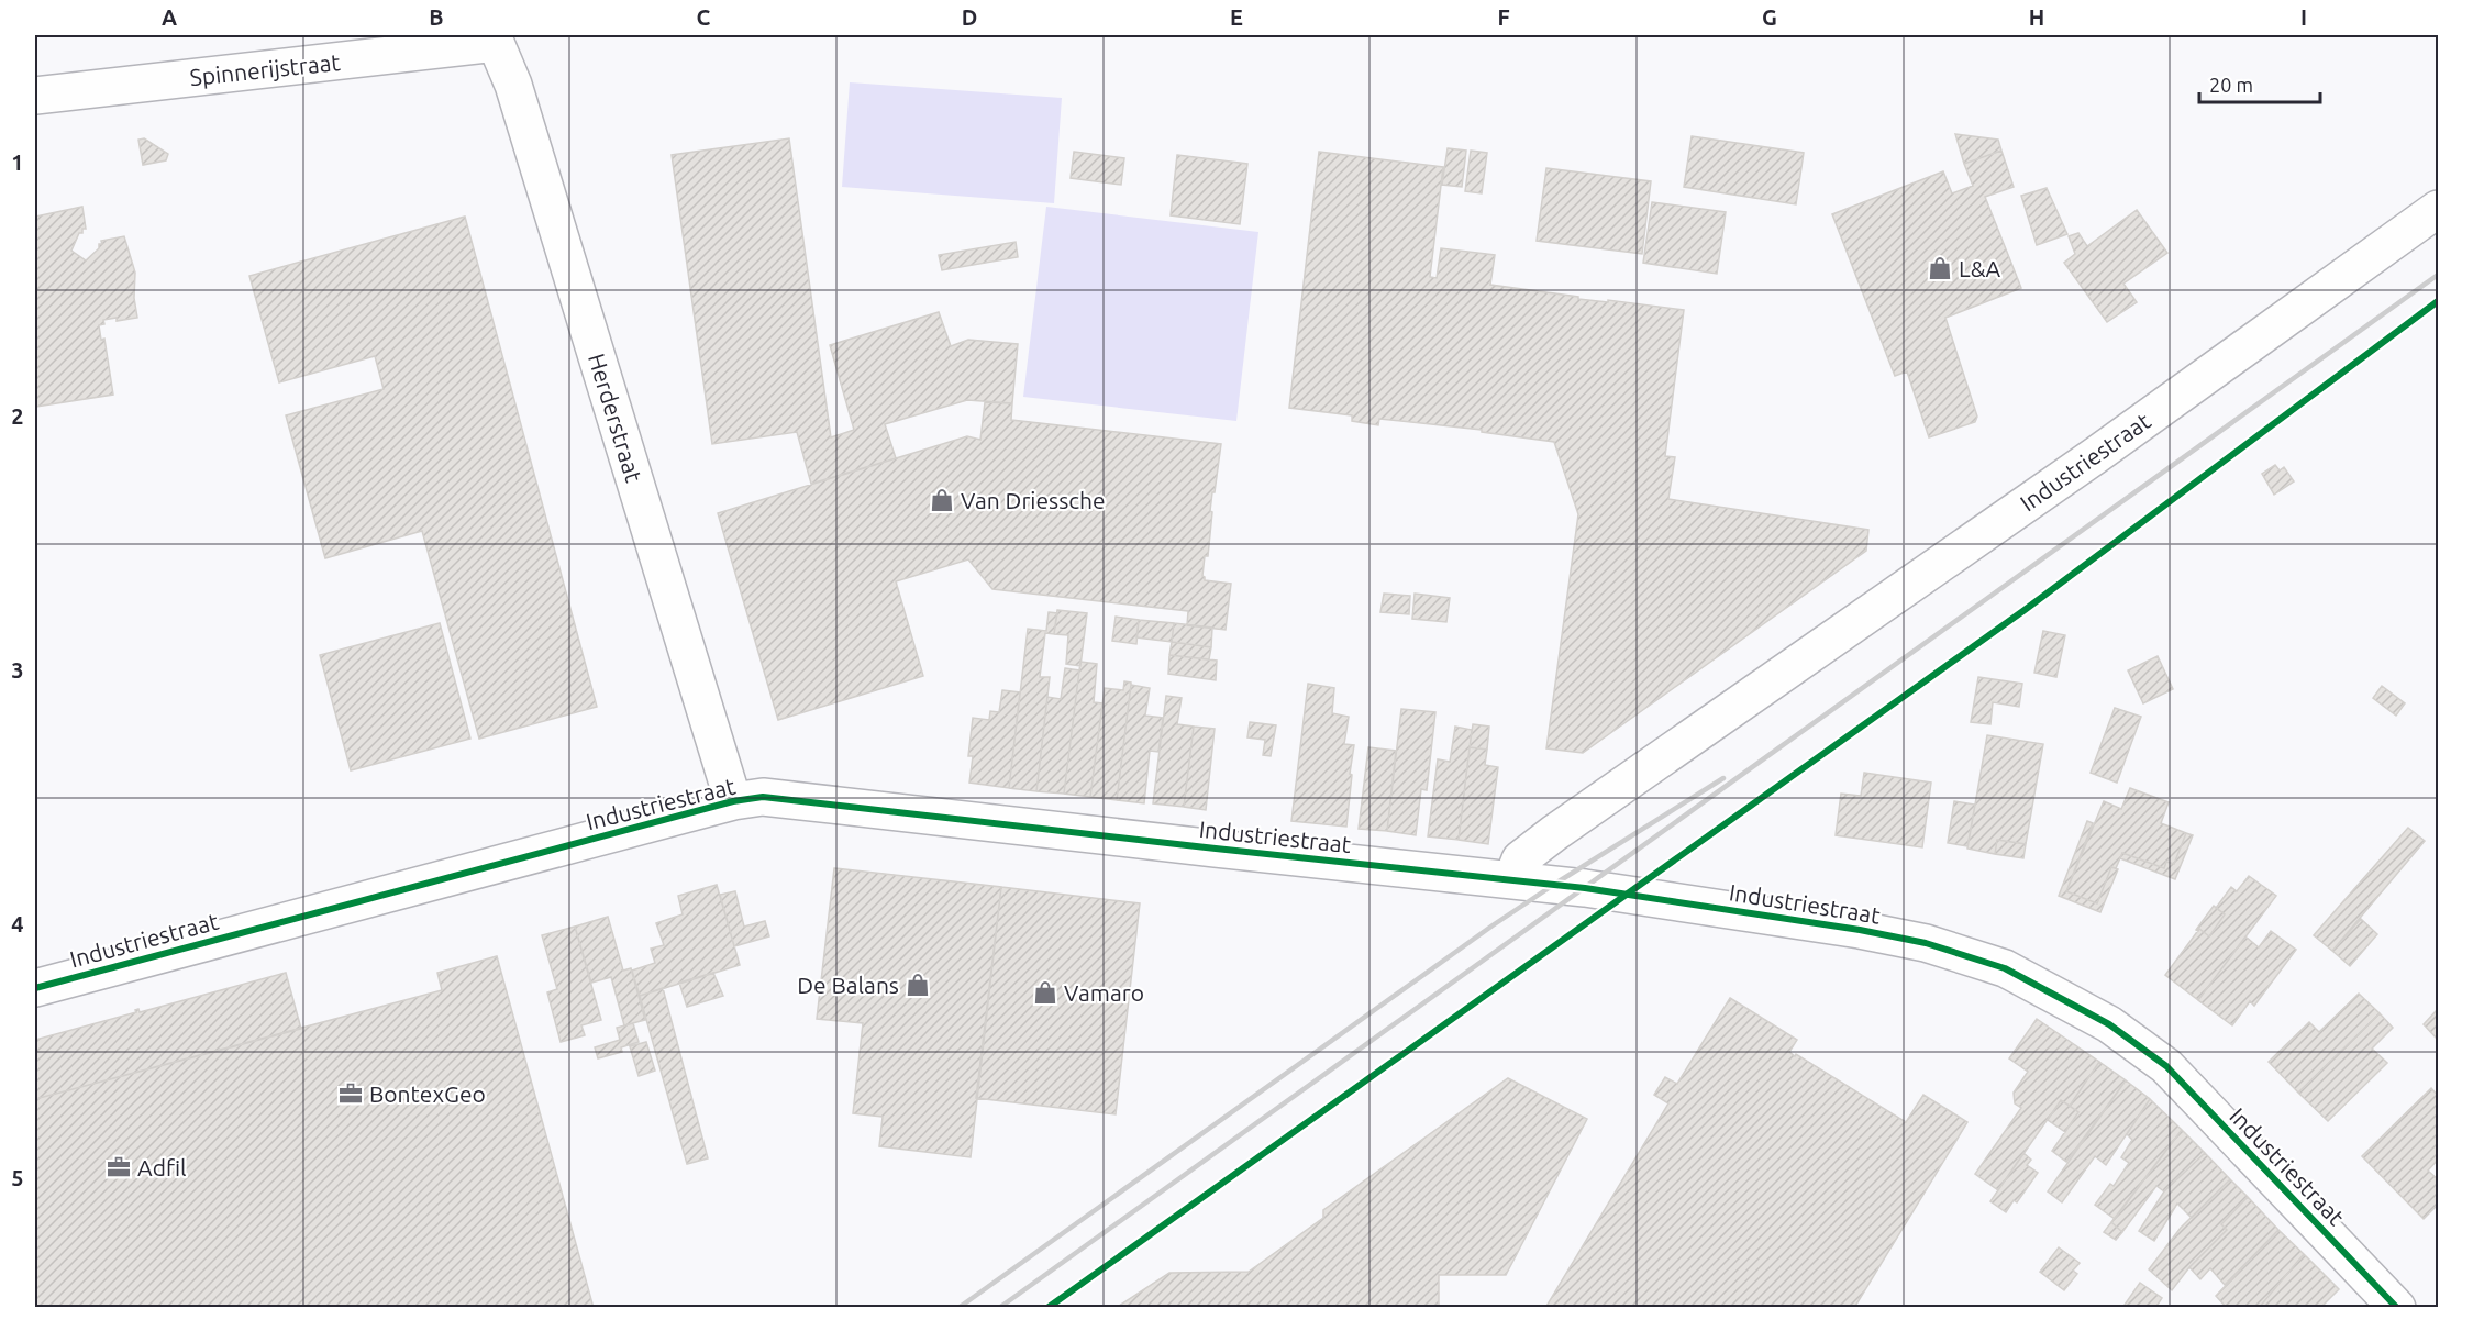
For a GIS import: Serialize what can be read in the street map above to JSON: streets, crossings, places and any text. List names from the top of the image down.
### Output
{
  "streets": {
    "street": ["Spinnerijstraat", "Herderstraat", "Industriestraat"]
  },
  "crossings": [
    ["Spinnerijstraat", "Herderstraat"],
    ["Herderstraat", "Industriestraat"]
  ],
  "places": {
    "shop": [
      "L&A",
      "Van Driessche",
      "De Balans",
      "Vamaro"
    ],
    "office": ["BontexGeo", "Adfil"]
  },
  "scale_bar": "20 m",
  "grid": {
    "columns": [
      "A",
      "B",
      "C",
      "D",
      "E",
      "F",
      "G",
      "H",
      "I"
    ],
    "rows": [
      "1",
      "2",
      "3",
      "4",
      "5"
    ]
  }
}
